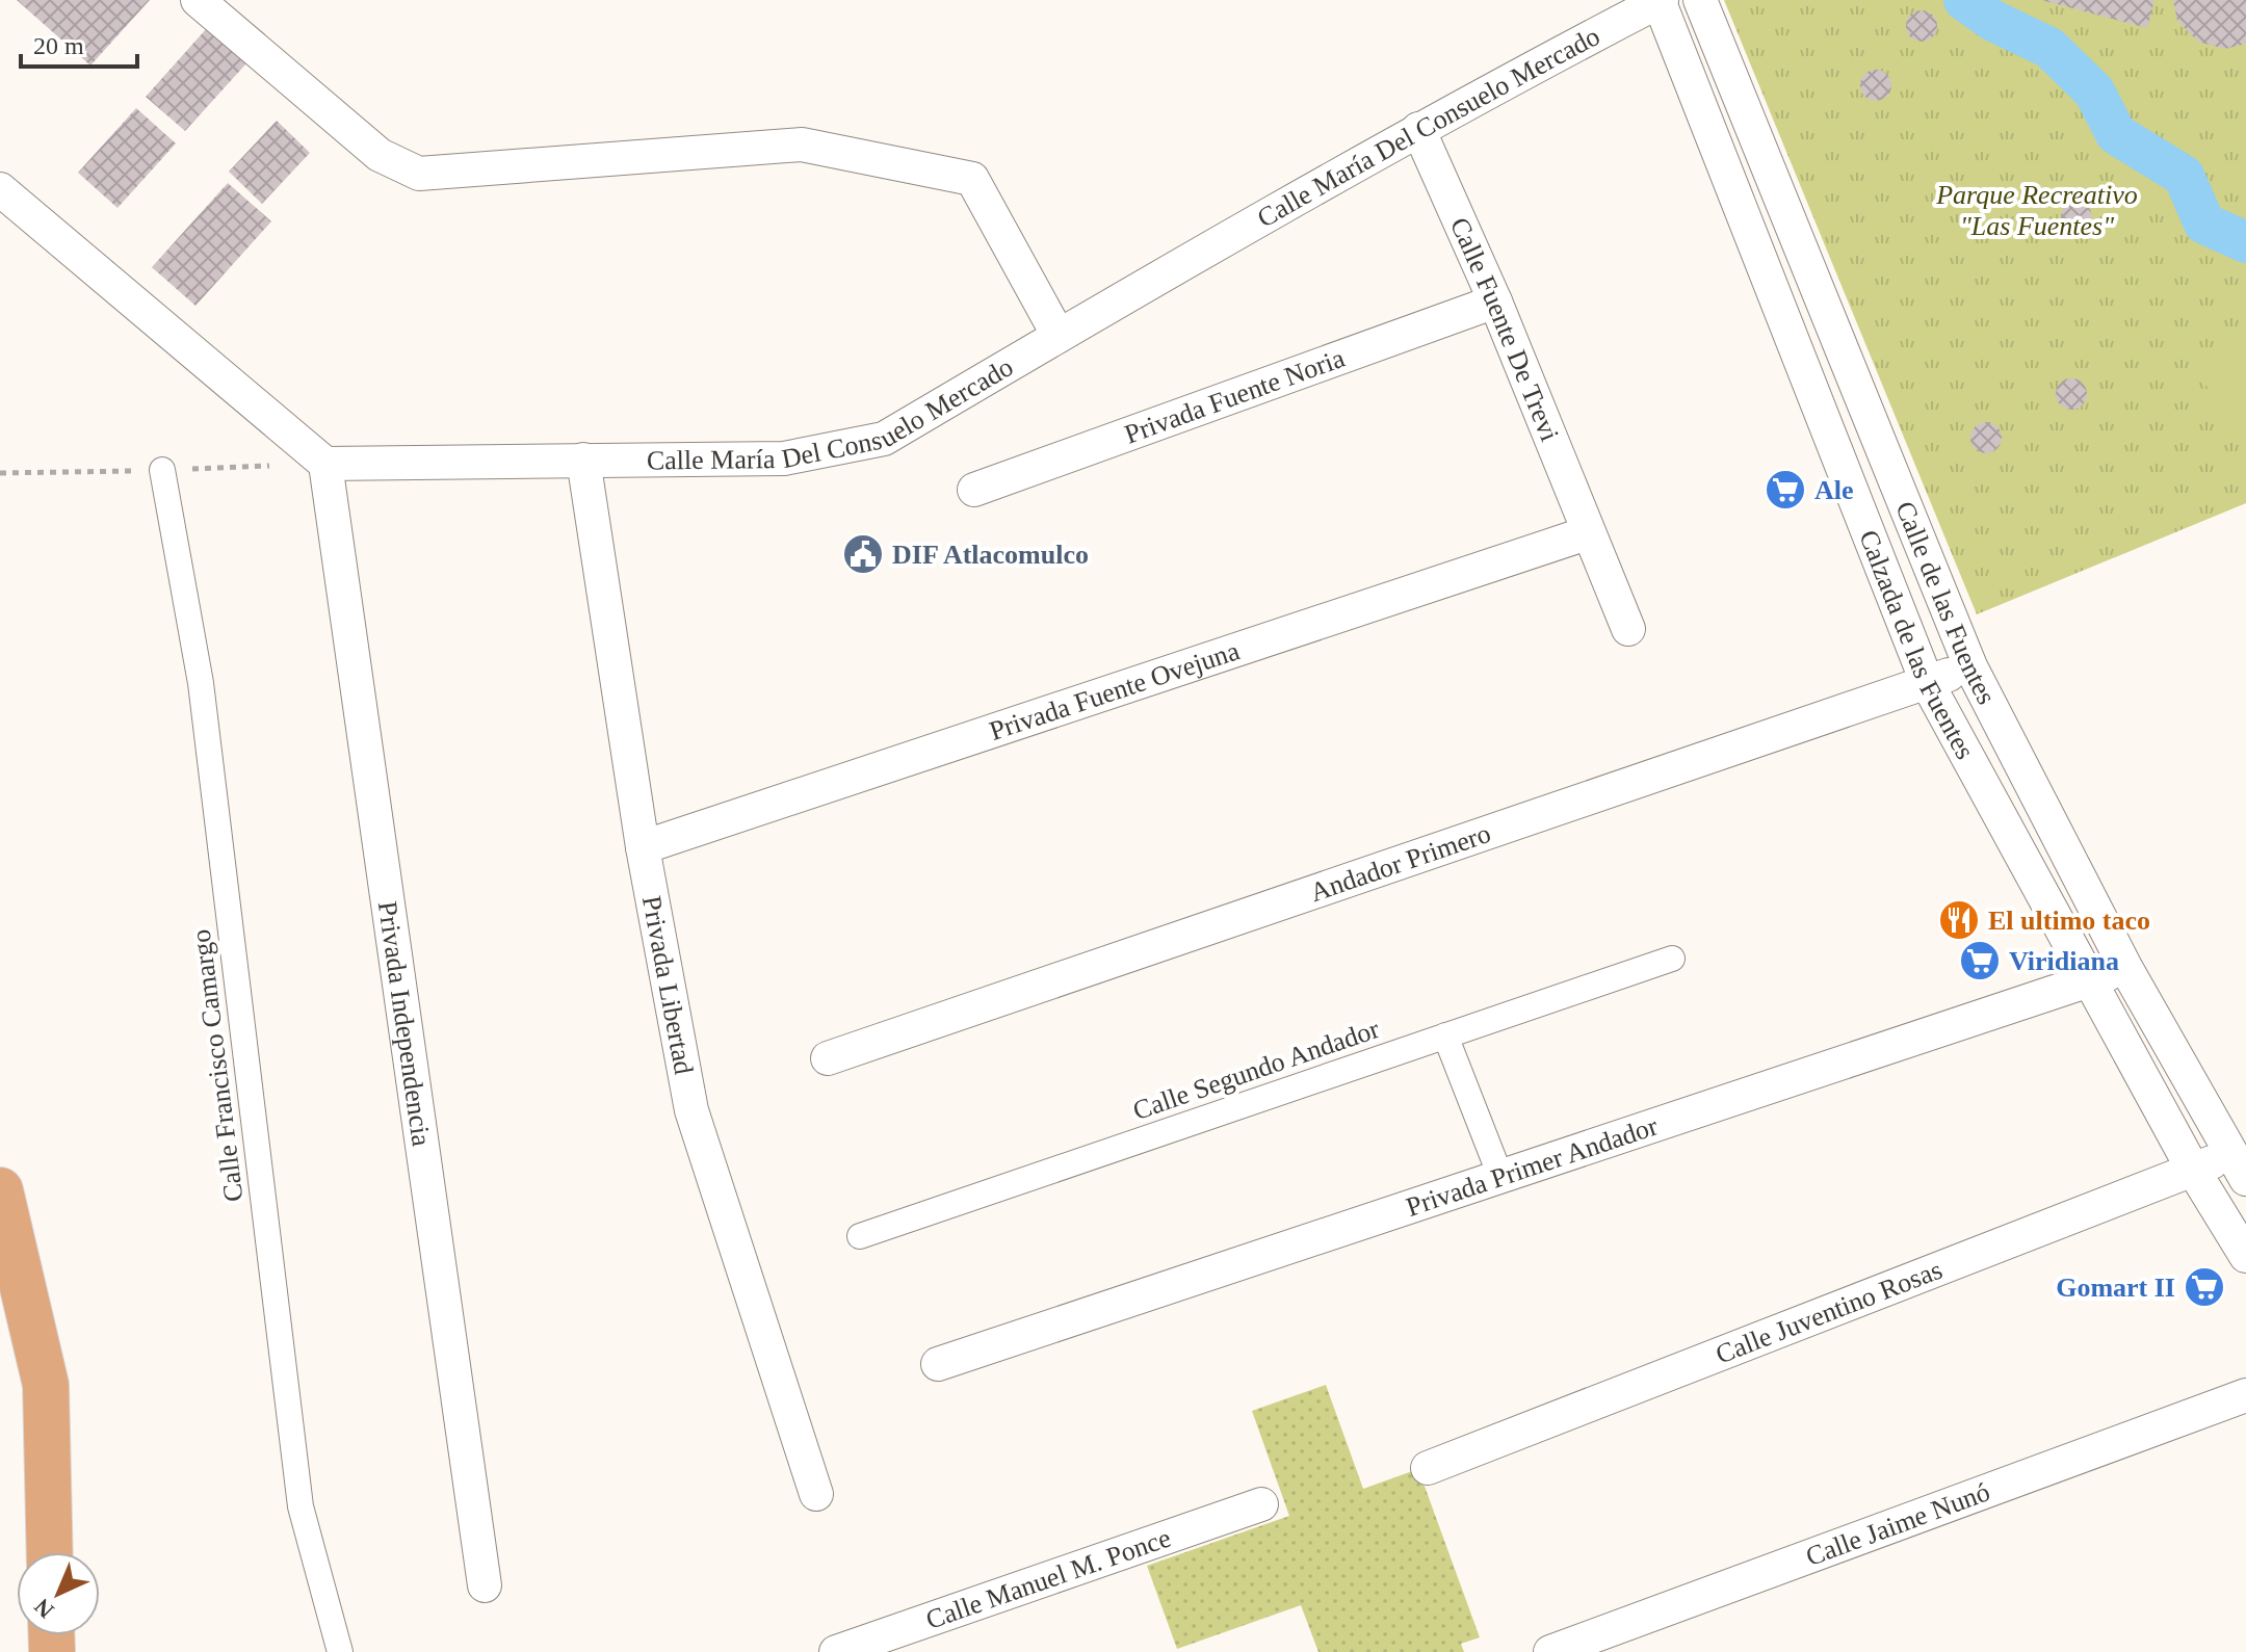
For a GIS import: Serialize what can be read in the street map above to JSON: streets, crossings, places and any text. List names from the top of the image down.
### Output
{
  "streets": {
    "street": [
      "Calle María Del Consuelo Mercado",
      "Calle Fuente De Trevi",
      "Privada Fuente Noria",
      "Calle de las Fuentes",
      "Calzada de las Fuentes",
      "Privada Fuente Ovejuna",
      "Andador Primero",
      "Privada Libertad",
      "Privada Independencia",
      "Calle Francisco Camargo",
      "Calle Segundo Andador",
      "Privada Primer Andador",
      "Calle Juventino Rosas",
      "Calle Jaime Nunó",
      "Calle Manuel M. Ponce"
    ]
  },
  "crossings": [
    ["Calle María Del Consuelo Mercado", "Calle Fuente De Trevi"],
    ["Calle María Del Consuelo Mercado", "Calzada de las Fuentes"],
    ["Calle María Del Consuelo Mercado", "Privada Libertad"],
    ["Calle María Del Consuelo Mercado", "Privada Independencia"],
    ["Calle Fuente De Trevi", "Privada Fuente Noria"],
    ["Calle Fuente De Trevi", "Privada Fuente Ovejuna"],
    ["Calle de las Fuentes", "Andador Primero"],
    ["Calle de las Fuentes", "Privada Primer Andador"],
    ["Calle de las Fuentes", "Calle Juventino Rosas"],
    ["Calzada de las Fuentes", "Andador Primero"],
    ["Calzada de las Fuentes", "Privada Primer Andador"],
    ["Calzada de las Fuentes", "Calle Juventino Rosas"],
    ["Privada Fuente Ovejuna", "Privada Libertad"]
  ],
  "parks": ["Parque Recreativo \"Las Fuentes\""],
  "places": {
    "supermarket": ["Ale", "Viridiana", "Gomart II"],
    "public building": ["DIF Atlacomulco"],
    "restaurant": ["El ultimo taco"]
  },
  "scale_bar": "20 m",
  "north": "bottom left"
}
